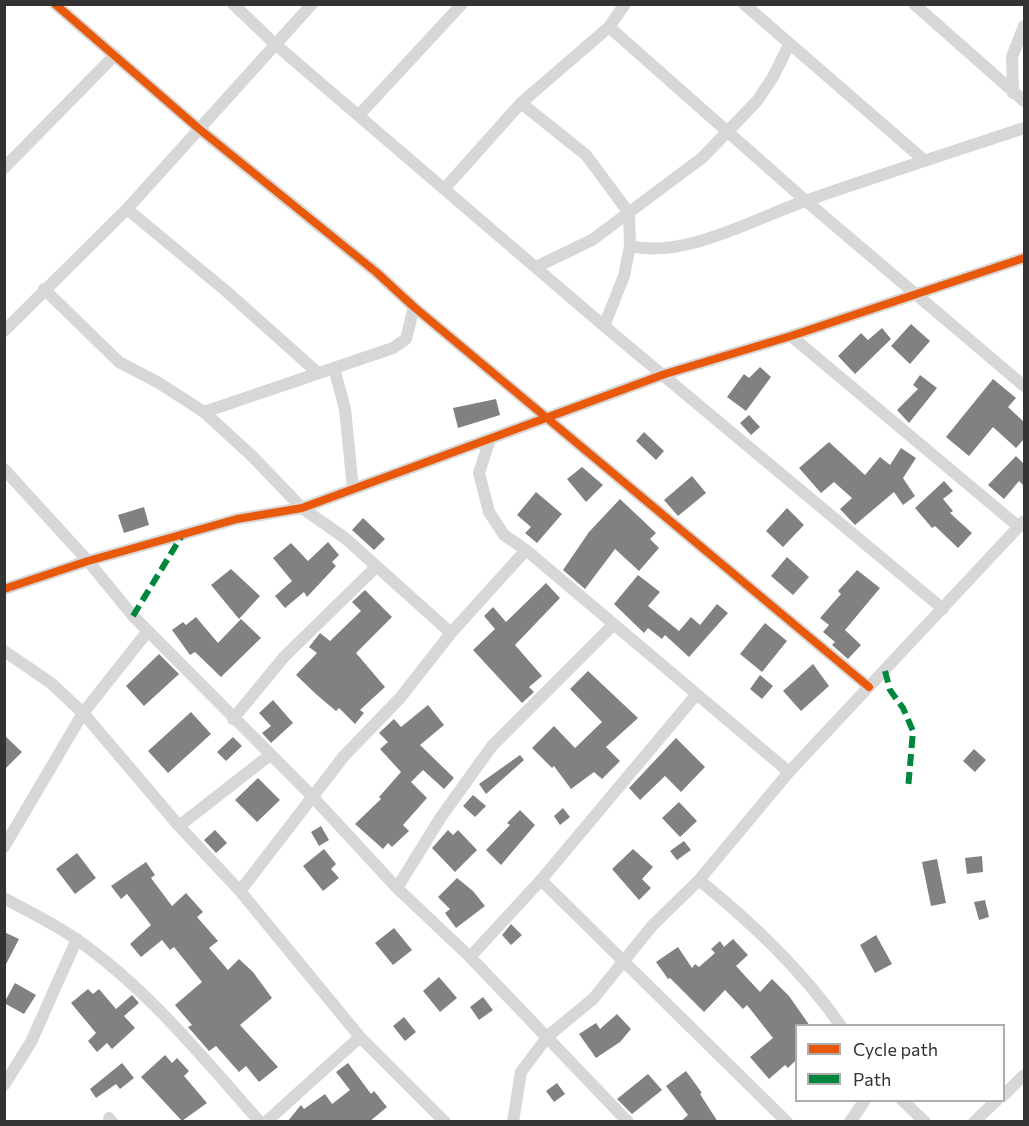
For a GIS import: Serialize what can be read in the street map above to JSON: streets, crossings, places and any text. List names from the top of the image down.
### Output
{
  "legend": ["Cycle path", "Path"]
}
